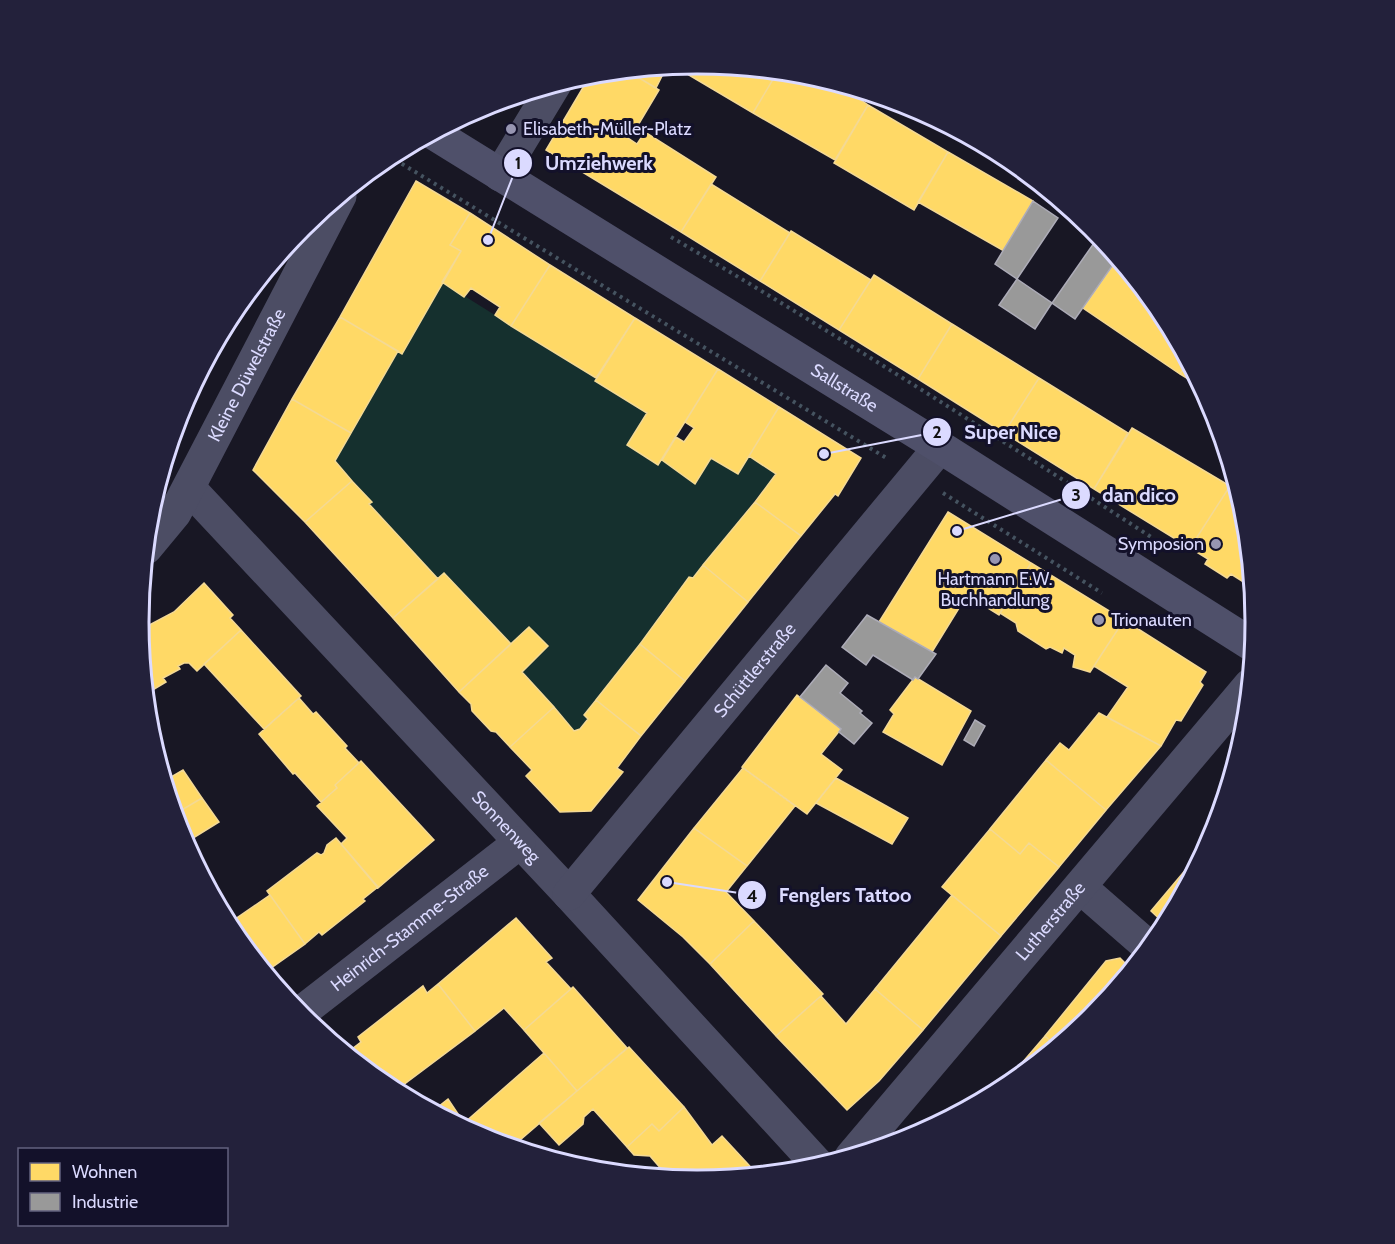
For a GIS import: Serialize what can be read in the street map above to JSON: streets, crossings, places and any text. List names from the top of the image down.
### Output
{
  "streets": {
    "street": [
      "Kleine Düwelstraße",
      "Sallstraße",
      "Schüttlerstraße",
      "Sonnenweg",
      "Lutherstraße",
      "Heinrich-Stamme-Straße"
    ]
  },
  "crossings": [
    ["Kleine Düwelstraße", "Sonnenweg"],
    ["Sallstraße", "Schüttlerstraße"],
    ["Schüttlerstraße", "Sonnenweg"],
    ["Sonnenweg", "Heinrich-Stamme-Straße"]
  ],
  "places": [
    "Elisabeth-Müller-Platz",
    "Umziehwerk",
    "Super Nice",
    "dan dico",
    "Symposion",
    "Hartmann E.W. Buchhandlung",
    "Trionauten",
    "Fenglers Tattoo"
  ],
  "legend": ["Wohnen", "Industrie"]
}
